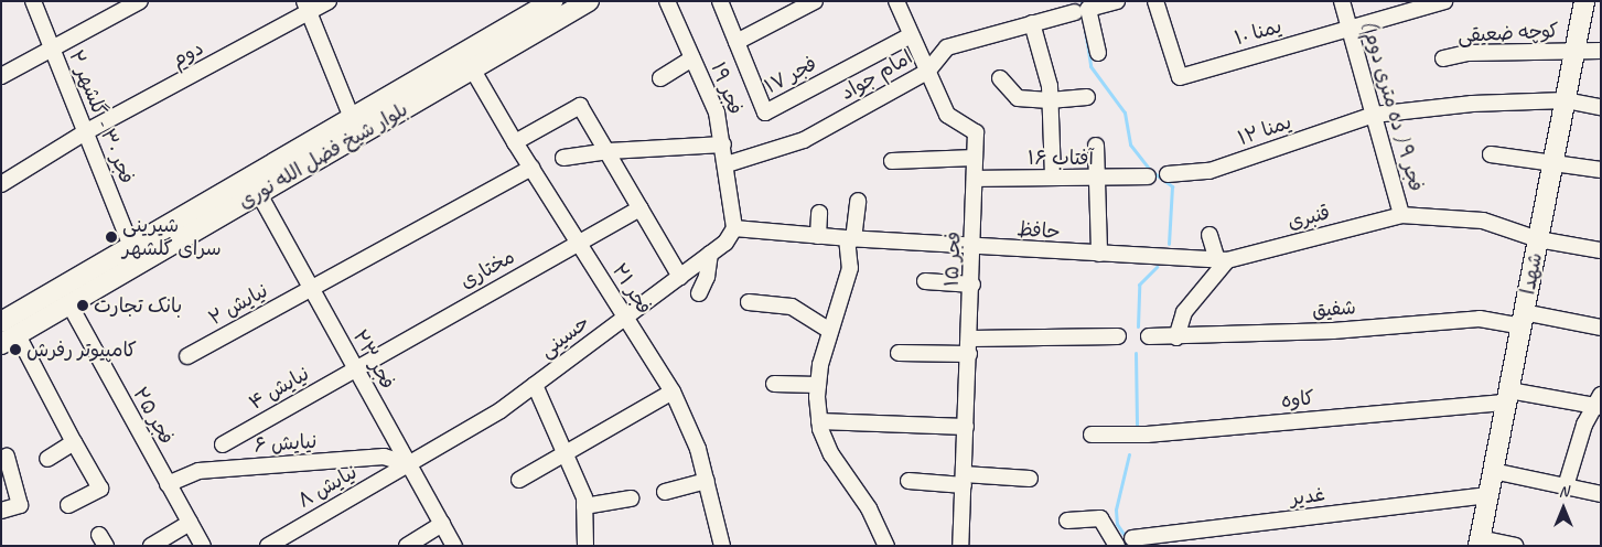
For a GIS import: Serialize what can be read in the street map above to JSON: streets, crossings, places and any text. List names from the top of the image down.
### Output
{
  "streets": {
    "main road": ["بلوار شیخ فضل الله نوری", "شهدا"],
    "street": [
      "یمنا ۱۰",
      "کوچه ضعیقی",
      "دوم",
      "فجر ۱۷",
      "امام جواد",
      "فجر ۱۹",
      "فجر ۹ ( ده متری دوم )",
      "فجر ۳۰ - گلشهر ۲",
      "یمنا ۱۲",
      "آفتاب ۱۶",
      "قنبری",
      "حافظ",
      "فجر ۱۵",
      "مختاری",
      "فجر ۲۱",
      "نیایش ۲",
      "شفیق",
      "حسینی",
      "فجر ۲۳",
      "نیایش ۴",
      "کاوه",
      "فجر ۲۵",
      "نیایش ۶",
      "نیایش ۸",
      "غدیر"
    ]
  },
  "crossings": [
    ["یمنا ۱۰", "فجر ۹ ( ده متری دوم )"],
    ["کوچه ضعیقی", "شهدا"],
    ["دوم", "فجر ۳۰ - گلشهر ۲"],
    ["فجر ۱۷", "فجر ۱۵"],
    ["امام جواد", "فجر ۱۹"],
    ["امام جواد", "فجر ۱۵"],
    ["فجر ۱۹", "حافظ"],
    ["فجر ۱۹", "حسینی"],
    ["فجر ۹ ( ده متری دوم )", "یمنا ۱۲"],
    ["فجر ۹ ( ده متری دوم )", "قنبری"],
    ["فجر ۹ ( ده متری دوم )", "شهدا"],
    ["یمنا ۱۲", "شهدا"],
    ["بلوار شیخ فضل الله نوری", "فجر ۲۳"],
    ["بلوار شیخ فضل الله نوری", "فجر ۲۵"],
    ["آفتاب ۱۶", "فجر ۱۵"],
    ["قنبری", "حافظ"],
    ["حافظ", "فجر ۱۵"],
    ["حافظ", "حسینی"],
    ["مختاری", "فجر ۲۱"],
    ["مختاری", "فجر ۲۳"],
    ["مختاری", "نیایش ۴"],
    ["شهدا", "شفیق"],
    ["شهدا", "کاوه"],
    ["شهدا", "غدیر"],
    ["فجر ۲۱", "نیایش ۲"],
    ["فجر ۲۱", "حسینی"],
    ["نیایش ۲", "فجر ۲۳"],
    ["حسینی", "فجر ۲۳"],
    ["حسینی", "نیایش ۶"],
    ["حسینی", "نیایش ۸"],
    ["فجر ۲۳", "نیایش ۴"],
    ["فجر ۲۳", "نیایش ۶"],
    ["فجر ۲۳", "نیایش ۸"],
    ["فجر ۲۵", "نیایش ۶"],
    ["نیایش ۶", "نیایش ۸"]
  ],
  "places": ["شیرینی سرای گلشهر", "بانک تجارت", "کامپیوتر رفرش"],
  "north": "top"
}
